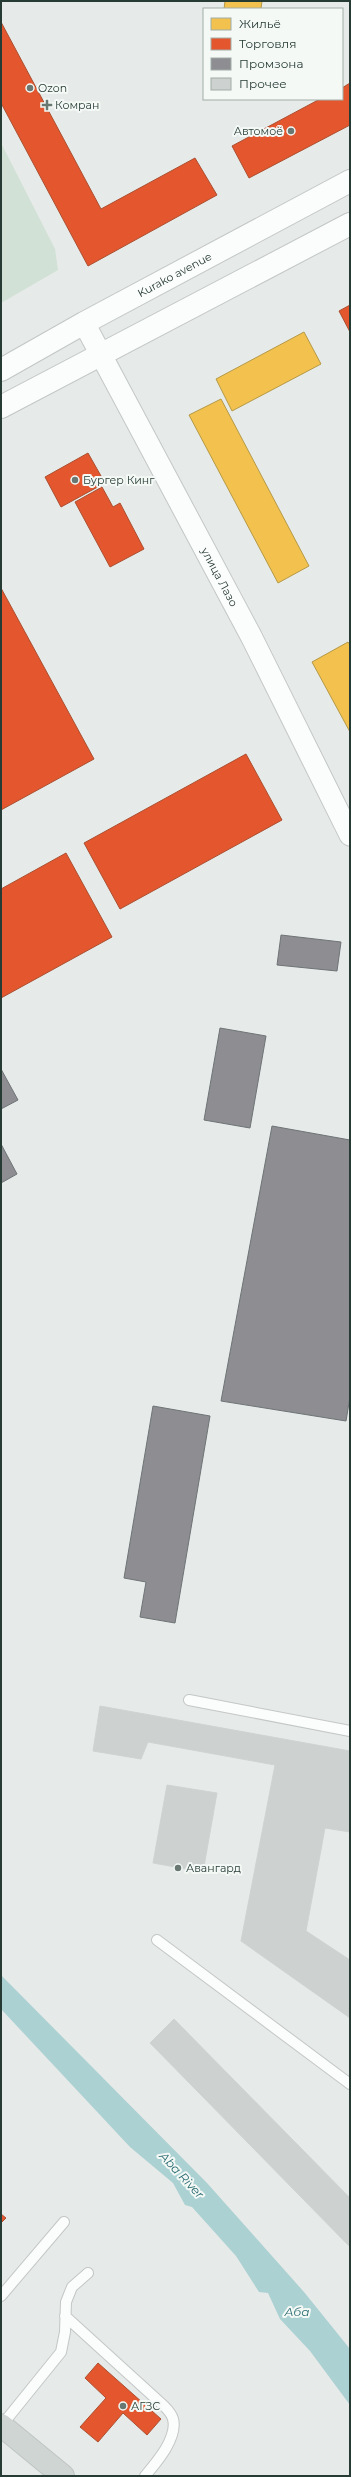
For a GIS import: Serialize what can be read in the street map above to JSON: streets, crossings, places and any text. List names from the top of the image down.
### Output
{
  "streets": {
    "main road": ["Kurako avenue"],
    "street": ["улица Лазо"]
  },
  "crossings": [
    ["Kurako avenue", "улица Лазо"]
  ],
  "water": ["Aba River", "Аба"],
  "places": {
    "other": [
      "Ozon",
      "Автомоё",
      "Бургер Кинг",
      "Авангард",
      "АГЗС"
    ],
    "health": ["Комран"]
  },
  "legend": [
    "Жильё",
    "Торговля",
    "Промзона",
    "Прочее"
  ]
}
